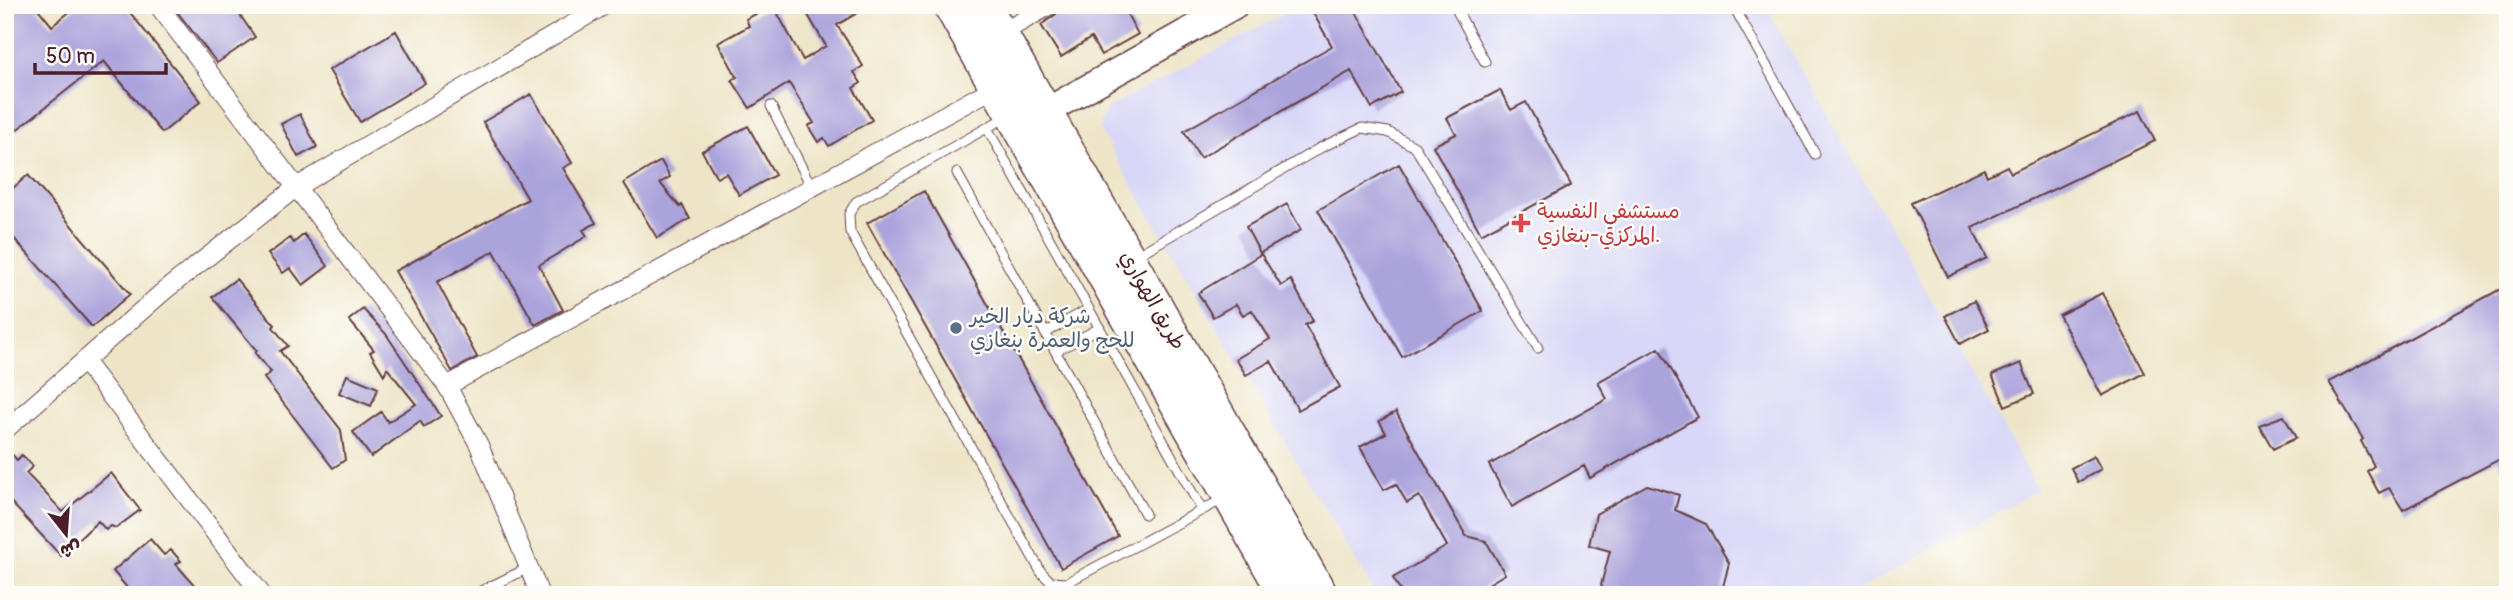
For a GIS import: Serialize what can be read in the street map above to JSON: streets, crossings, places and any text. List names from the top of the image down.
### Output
{
  "streets": {
    "highway": ["طريق الهواري"]
  },
  "places": {
    "health": ["مستشفي النفسية المركزي-بنغازي."],
    "other": ["شركة ديار الخير للحج والعمرة بنغازي"]
  },
  "scale_bar": "50 m",
  "north": "bottom"
}
